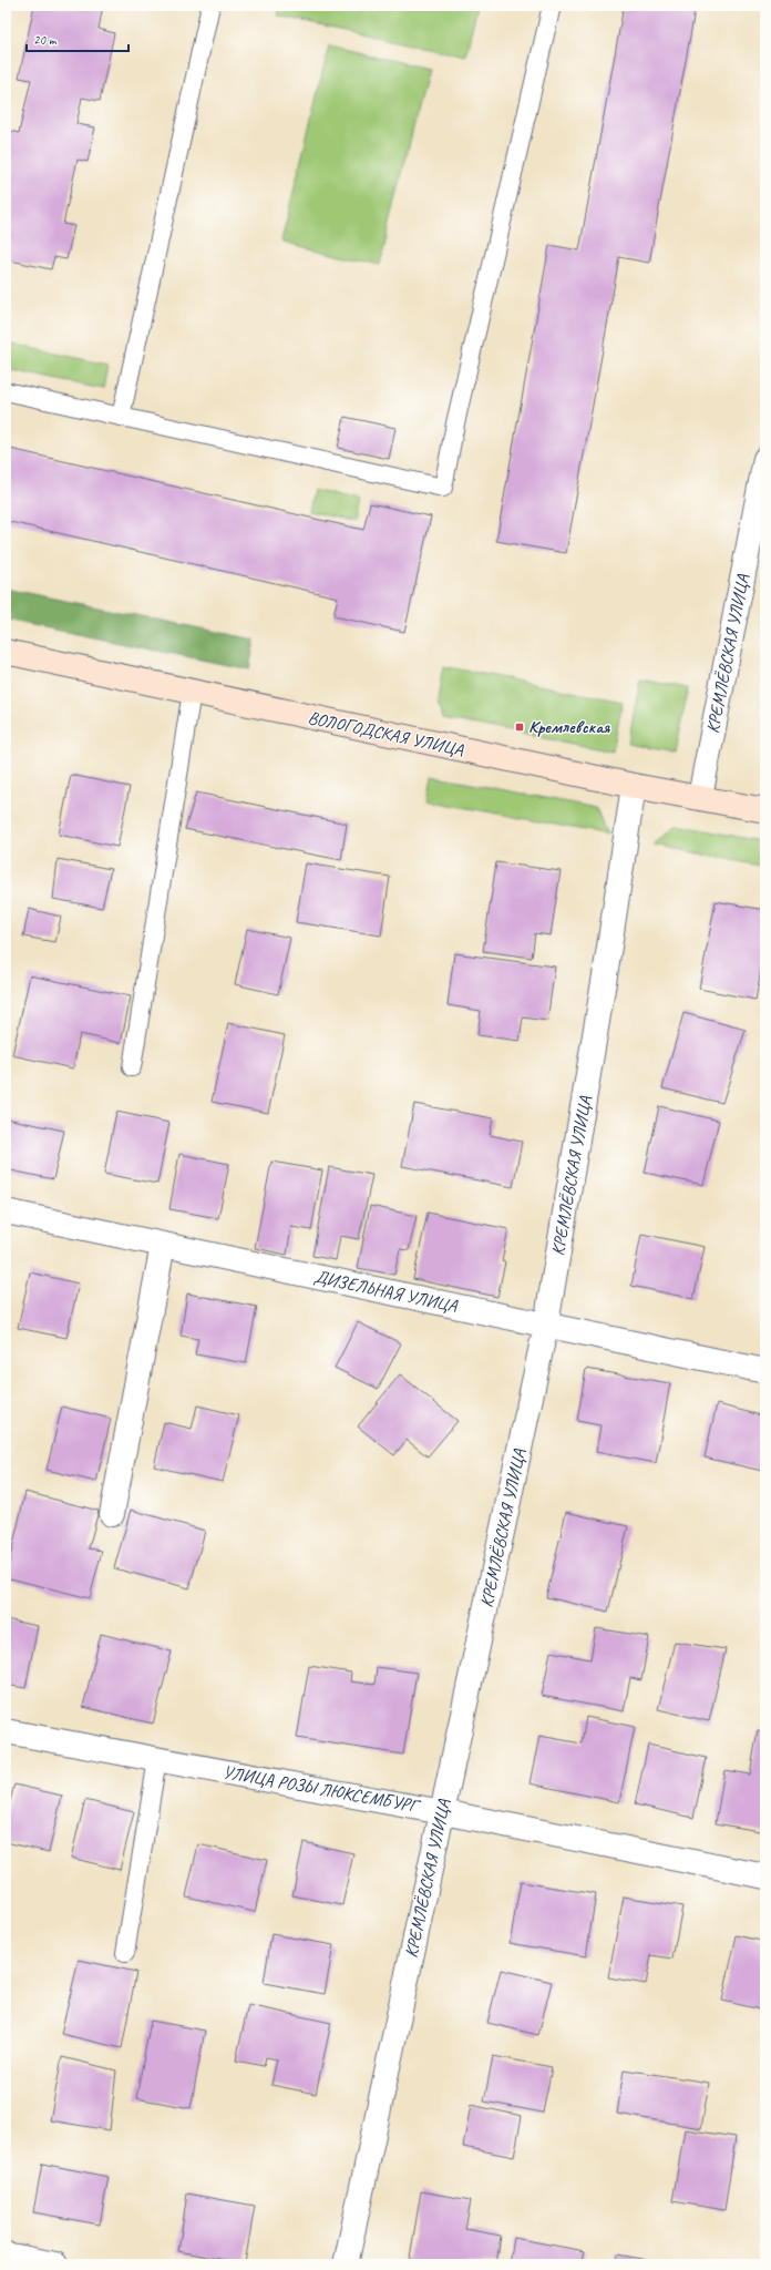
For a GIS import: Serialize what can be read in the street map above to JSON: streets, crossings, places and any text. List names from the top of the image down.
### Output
{
  "streets": {
    "main road": ["ВОЛОГОДСКАЯ УЛИЦА"],
    "street": ["КРЕМЛЁВСКАЯ УЛИЦА", "ДИЗЕЛЬНАЯ УЛИЦА", "УЛИЦА РОЗЫ ЛЮКСЕМБУРГ"]
  },
  "crossings": [
    ["КРЕМЛЁВСКАЯ УЛИЦА", "ВОЛОГОДСКАЯ УЛИЦА"],
    ["КРЕМЛЁВСКАЯ УЛИЦА", "ДИЗЕЛЬНАЯ УЛИЦА"],
    ["КРЕМЛЁВСКАЯ УЛИЦА", "УЛИЦА РОЗЫ ЛЮКСЕМБУРГ"]
  ],
  "places": {
    "transit": ["Кремлевская"]
  },
  "scale_bar": "20 m"
}
